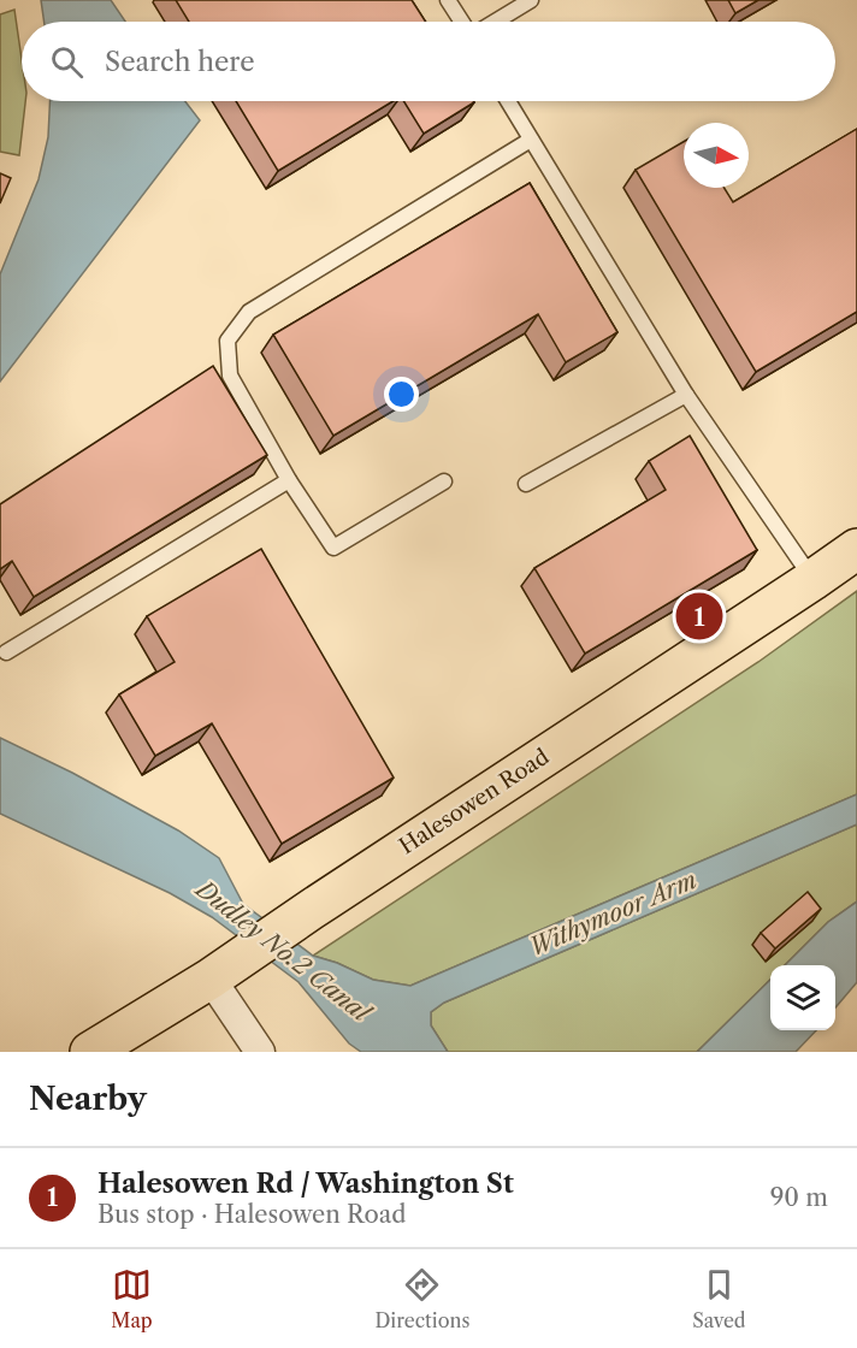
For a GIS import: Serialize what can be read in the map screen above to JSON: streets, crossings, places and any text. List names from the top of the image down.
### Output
{
  "streets": {
    "main road": ["Halesowen Road"]
  },
  "water": ["Withymoor Arm", "Dudley No.2 Canal"],
  "north": "right",
  "page": {
    "search": "Search here",
    "pins": "1",
    "heading": "Nearby",
    "list": [
      {
        "mark": "1",
        "name": "Halesowen Rd / Washington St",
        "note": "Bus stop · Halesowen Road",
        "value": "90 m"
      }
    ],
    "nav": ["Map", "Directions", "Saved"]
  }
}
